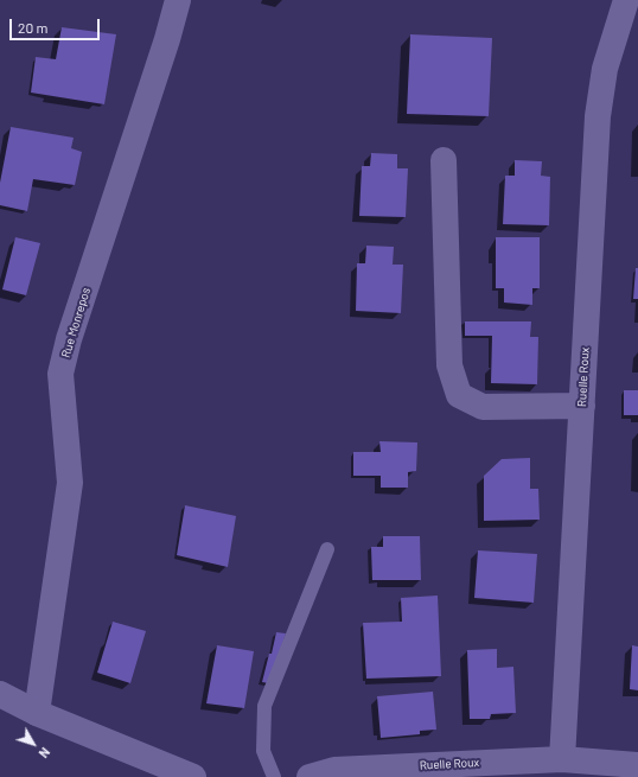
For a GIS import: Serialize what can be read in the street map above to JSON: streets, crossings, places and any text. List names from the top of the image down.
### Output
{
  "streets": {
    "street": ["Rue Monrepos", "Ruelle Roux"]
  },
  "scale_bar": "20 m",
  "north": "bottom right"
}
